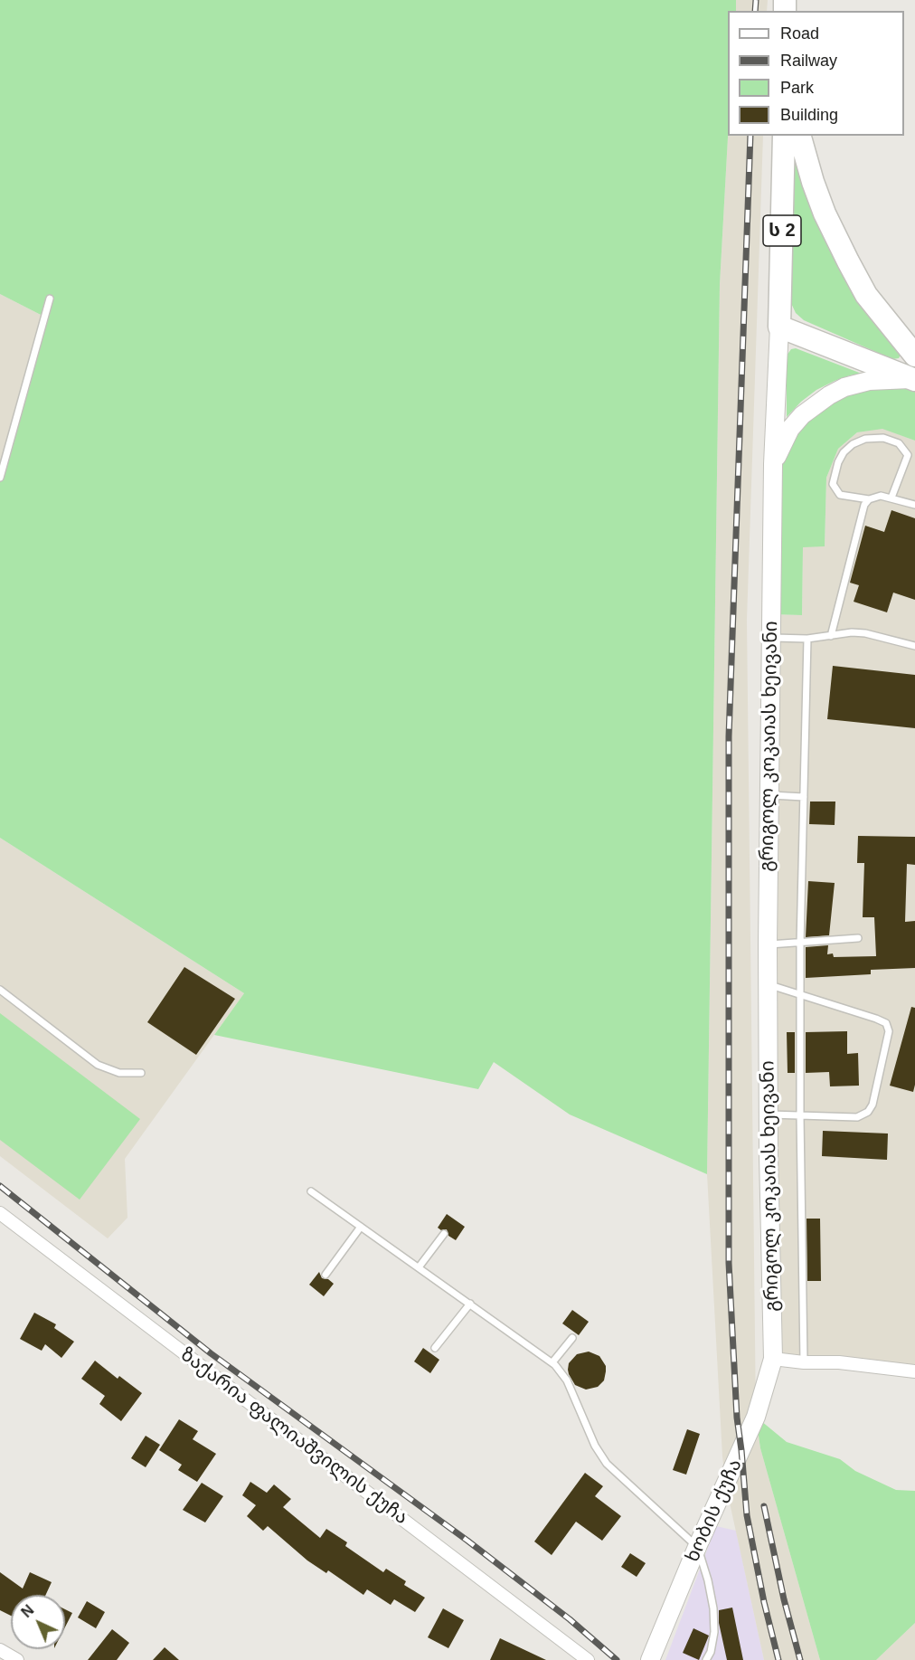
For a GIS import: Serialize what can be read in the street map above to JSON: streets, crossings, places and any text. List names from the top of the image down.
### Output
{
  "streets": {
    "highway": ["ს 2", "გრიგოლ კოკაიას ხეივანი"],
    "main road": ["ხობის ქუჩა"],
    "street": ["ზაქარია ფალიაშვილის ქუჩა"]
  },
  "crossings": [
    ["გრიგოლ კოკაიას ხეივანი", "ხობის ქუჩა"]
  ],
  "legend": [
    "Road",
    "Railway",
    "Park",
    "Building"
  ],
  "north": "top left"
}
